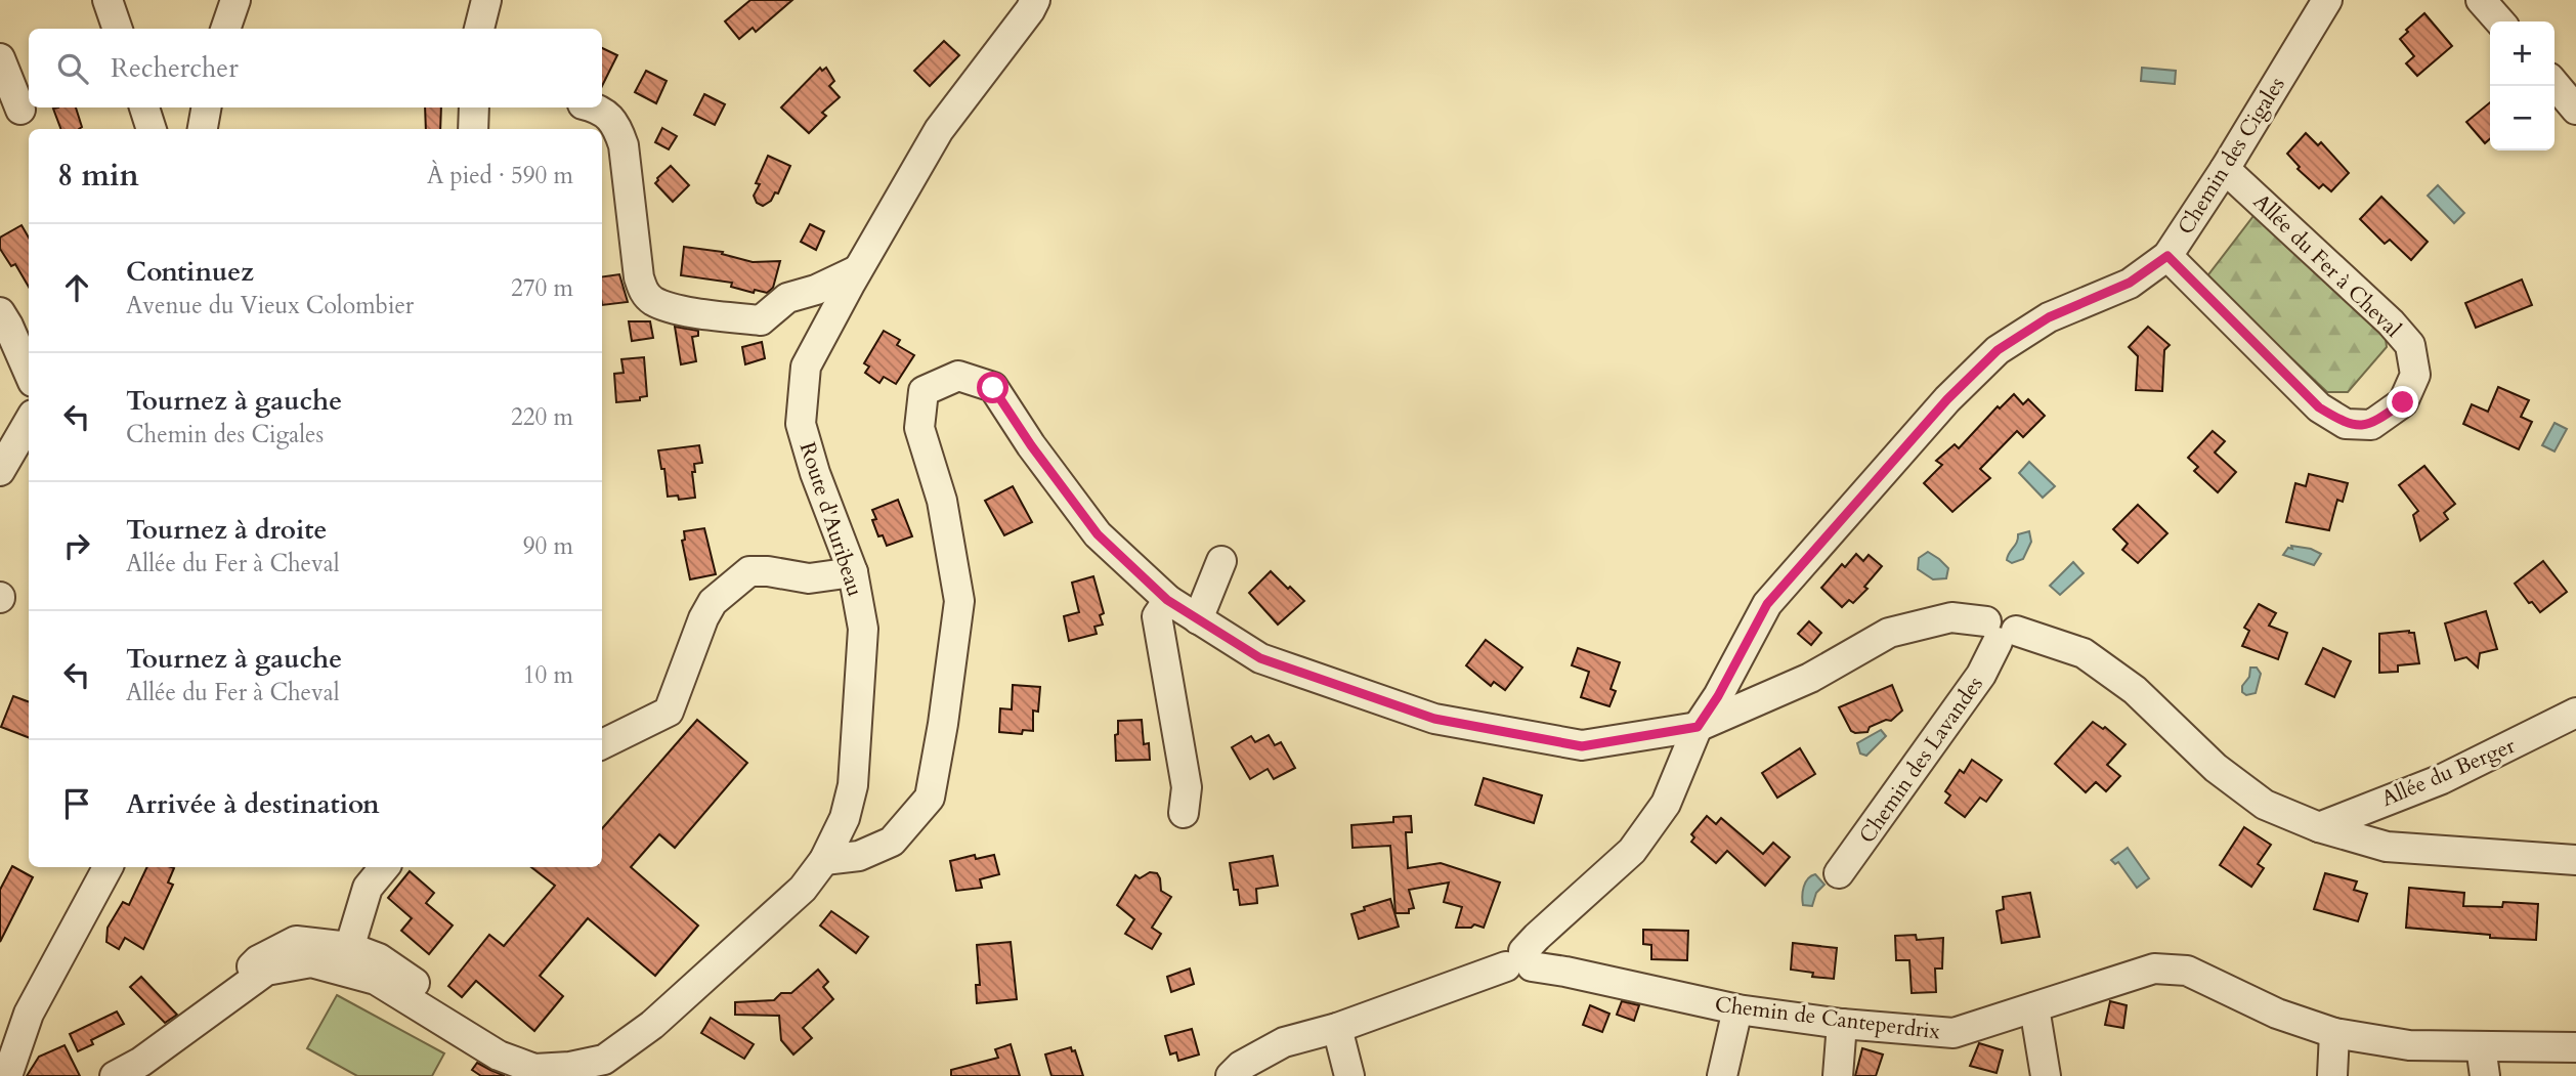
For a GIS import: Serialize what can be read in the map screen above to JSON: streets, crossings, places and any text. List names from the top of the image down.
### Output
{
  "streets": {
    "street": [
      "Chemin des Cigales",
      "Allée du Fer à Cheval",
      "Route d'Auribeau",
      "Chemin des Lavandes",
      "Allée du Berger",
      "Chemin de Canteperdrix"
    ]
  },
  "crossings": [
    ["Chemin des Cigales", "Allée du Fer à Cheval"],
    ["Chemin des Cigales", "Chemin de Canteperdrix"]
  ],
  "page": {
    "map_buttons": ["+", "−"],
    "search": "Rechercher",
    "heading": ["8 min", "À pied · 590 m"],
    "list": [
      ["Continuez", "Avenue du Vieux Colombier", "270 m"],
      ["Tournez à gauche", "Chemin des Cigales", "220 m"],
      ["Tournez à droite", "Allée du Fer à Cheval", "90 m"],
      ["Tournez à gauche", "Allée du Fer à Cheval", "10 m"],
      "Arrivée à destination"
    ]
  }
}
